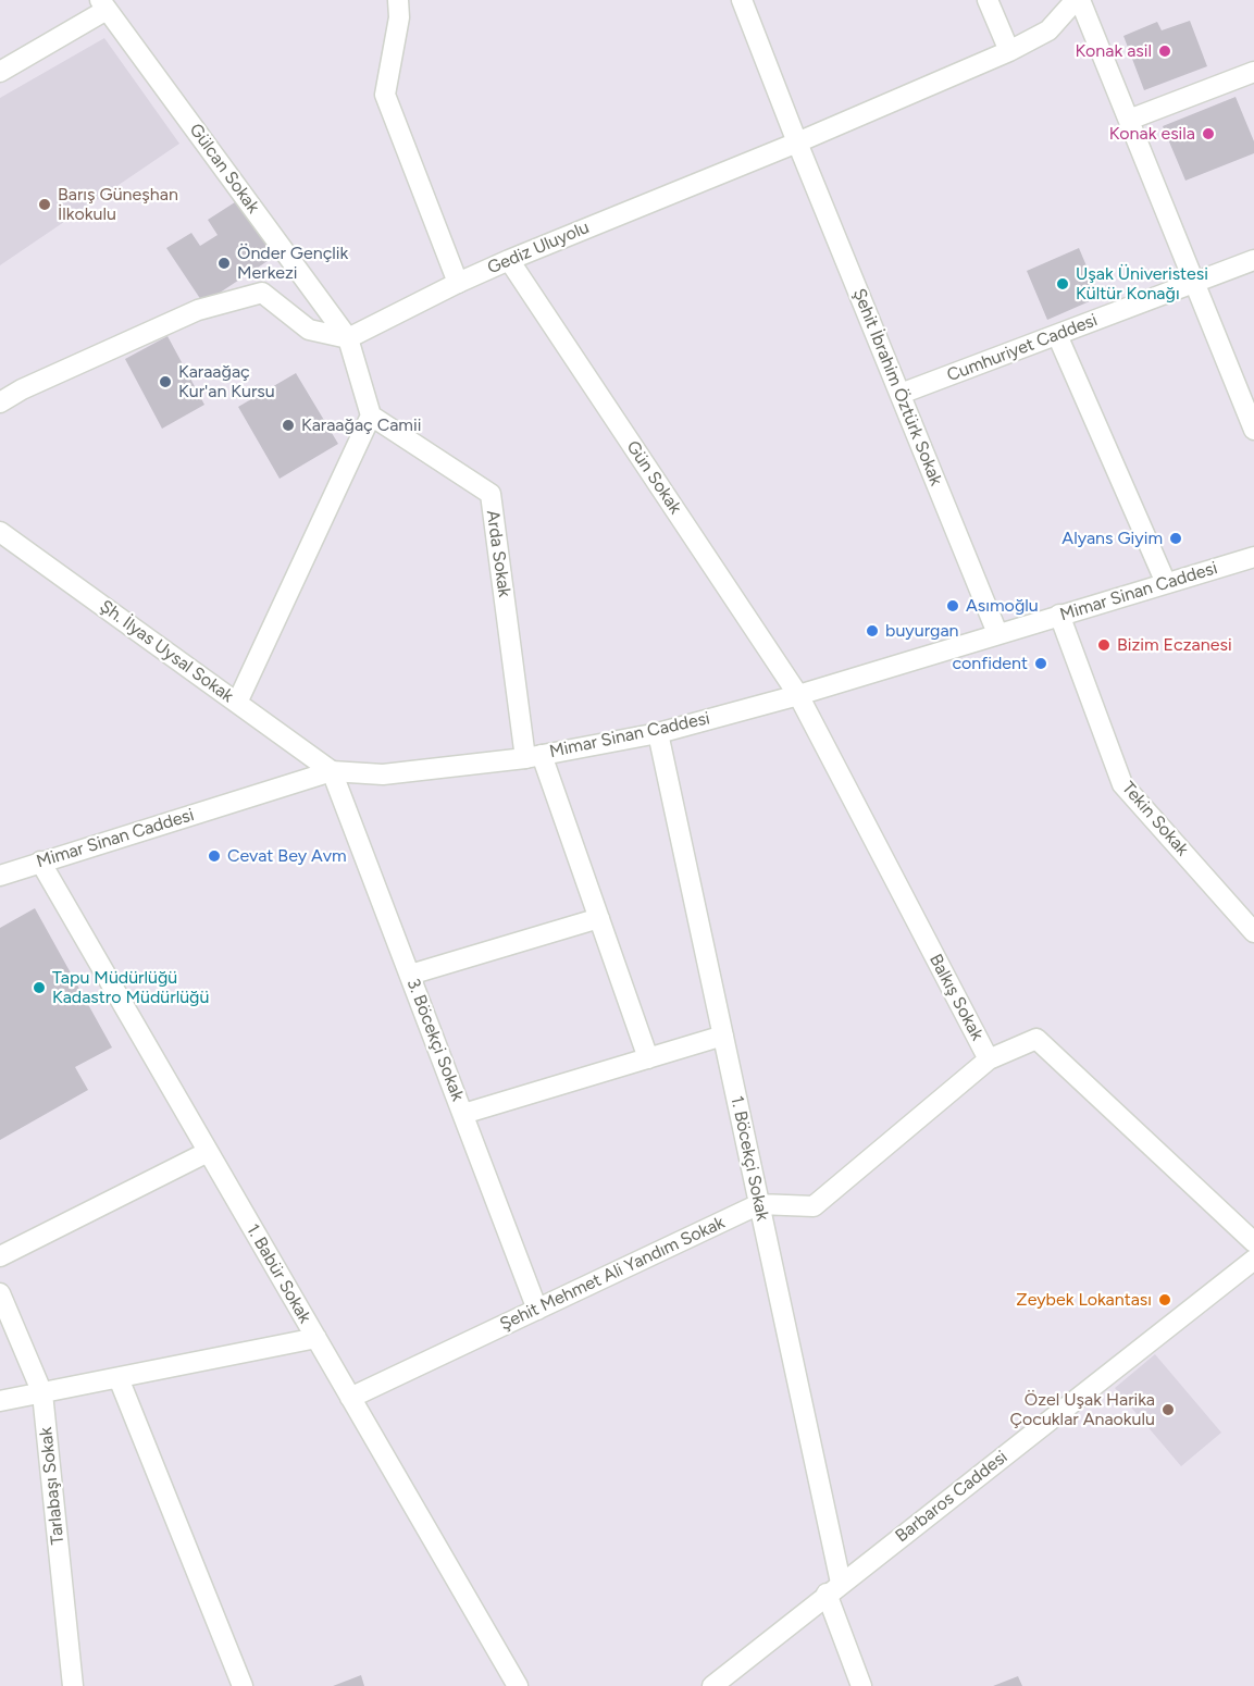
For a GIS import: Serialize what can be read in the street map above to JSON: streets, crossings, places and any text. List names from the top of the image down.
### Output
{
  "streets": {
    "street": [
      "Gülcan Sokak",
      "Gediz Uluyolu",
      "Cumhuriyet Caddesi",
      "Şehit İbrahim Öztürk Sokak",
      "Gün Sokak",
      "Arda Sokak",
      "Mimar Sinan Caddesi",
      "Şh. İlyas Uysal Sokak",
      "Tekin Sokak",
      "Balkış Sokak",
      "3. Böcekçi Sokak",
      "1. Böcekçi Sokak",
      "1. Babür Sokak",
      "Şehit Mehmet Ali Yandım Sokak",
      "Tarlabaşı Sokak",
      "Barbaros Caddesi"
    ]
  },
  "crossings": [
    ["Gülcan Sokak", "Gediz Uluyolu"],
    ["Gediz Uluyolu", "Şehit İbrahim Öztürk Sokak"],
    ["Gediz Uluyolu", "Gün Sokak"],
    ["Cumhuriyet Caddesi", "Şehit İbrahim Öztürk Sokak"],
    ["Şehit İbrahim Öztürk Sokak", "Mimar Sinan Caddesi"],
    ["Gün Sokak", "Mimar Sinan Caddesi"],
    ["Gün Sokak", "Balkış Sokak"],
    ["Arda Sokak", "Mimar Sinan Caddesi"],
    ["Mimar Sinan Caddesi", "Şh. İlyas Uysal Sokak"],
    ["Mimar Sinan Caddesi", "Tekin Sokak"],
    ["Mimar Sinan Caddesi", "Balkış Sokak"],
    ["Mimar Sinan Caddesi", "3. Böcekçi Sokak"],
    ["Mimar Sinan Caddesi", "1. Böcekçi Sokak"],
    ["Mimar Sinan Caddesi", "1. Babür Sokak"],
    ["Şh. İlyas Uysal Sokak", "3. Böcekçi Sokak"],
    ["Balkış Sokak", "Şehit Mehmet Ali Yandım Sokak"],
    ["3. Böcekçi Sokak", "Şehit Mehmet Ali Yandım Sokak"],
    ["1. Böcekçi Sokak", "Şehit Mehmet Ali Yandım Sokak"],
    ["1. Böcekçi Sokak", "Barbaros Caddesi"],
    ["1. Babür Sokak", "Şehit Mehmet Ali Yandım Sokak"]
  ],
  "places": [
    "Konak asil",
    "Konak esila",
    "Barış Güneşhan İlkokulu",
    "Önder Gençlik Merkezi",
    "Uşak Üniveristesi Kültür Konağı",
    "Karaağaç Kur'an Kursu",
    "Karaağaç Camii",
    "Alyans Giyim",
    "Asımoğlu",
    "buyurgan",
    "Bizim Eczanesi",
    "confident",
    "Cevat Bey Avm",
    "Tapu Müdürlüğü Kadastro Müdürlüğü",
    "Zeybek Lokantası",
    "Özel Uşak Harika Çocuklar Anaokulu"
  ]
}
